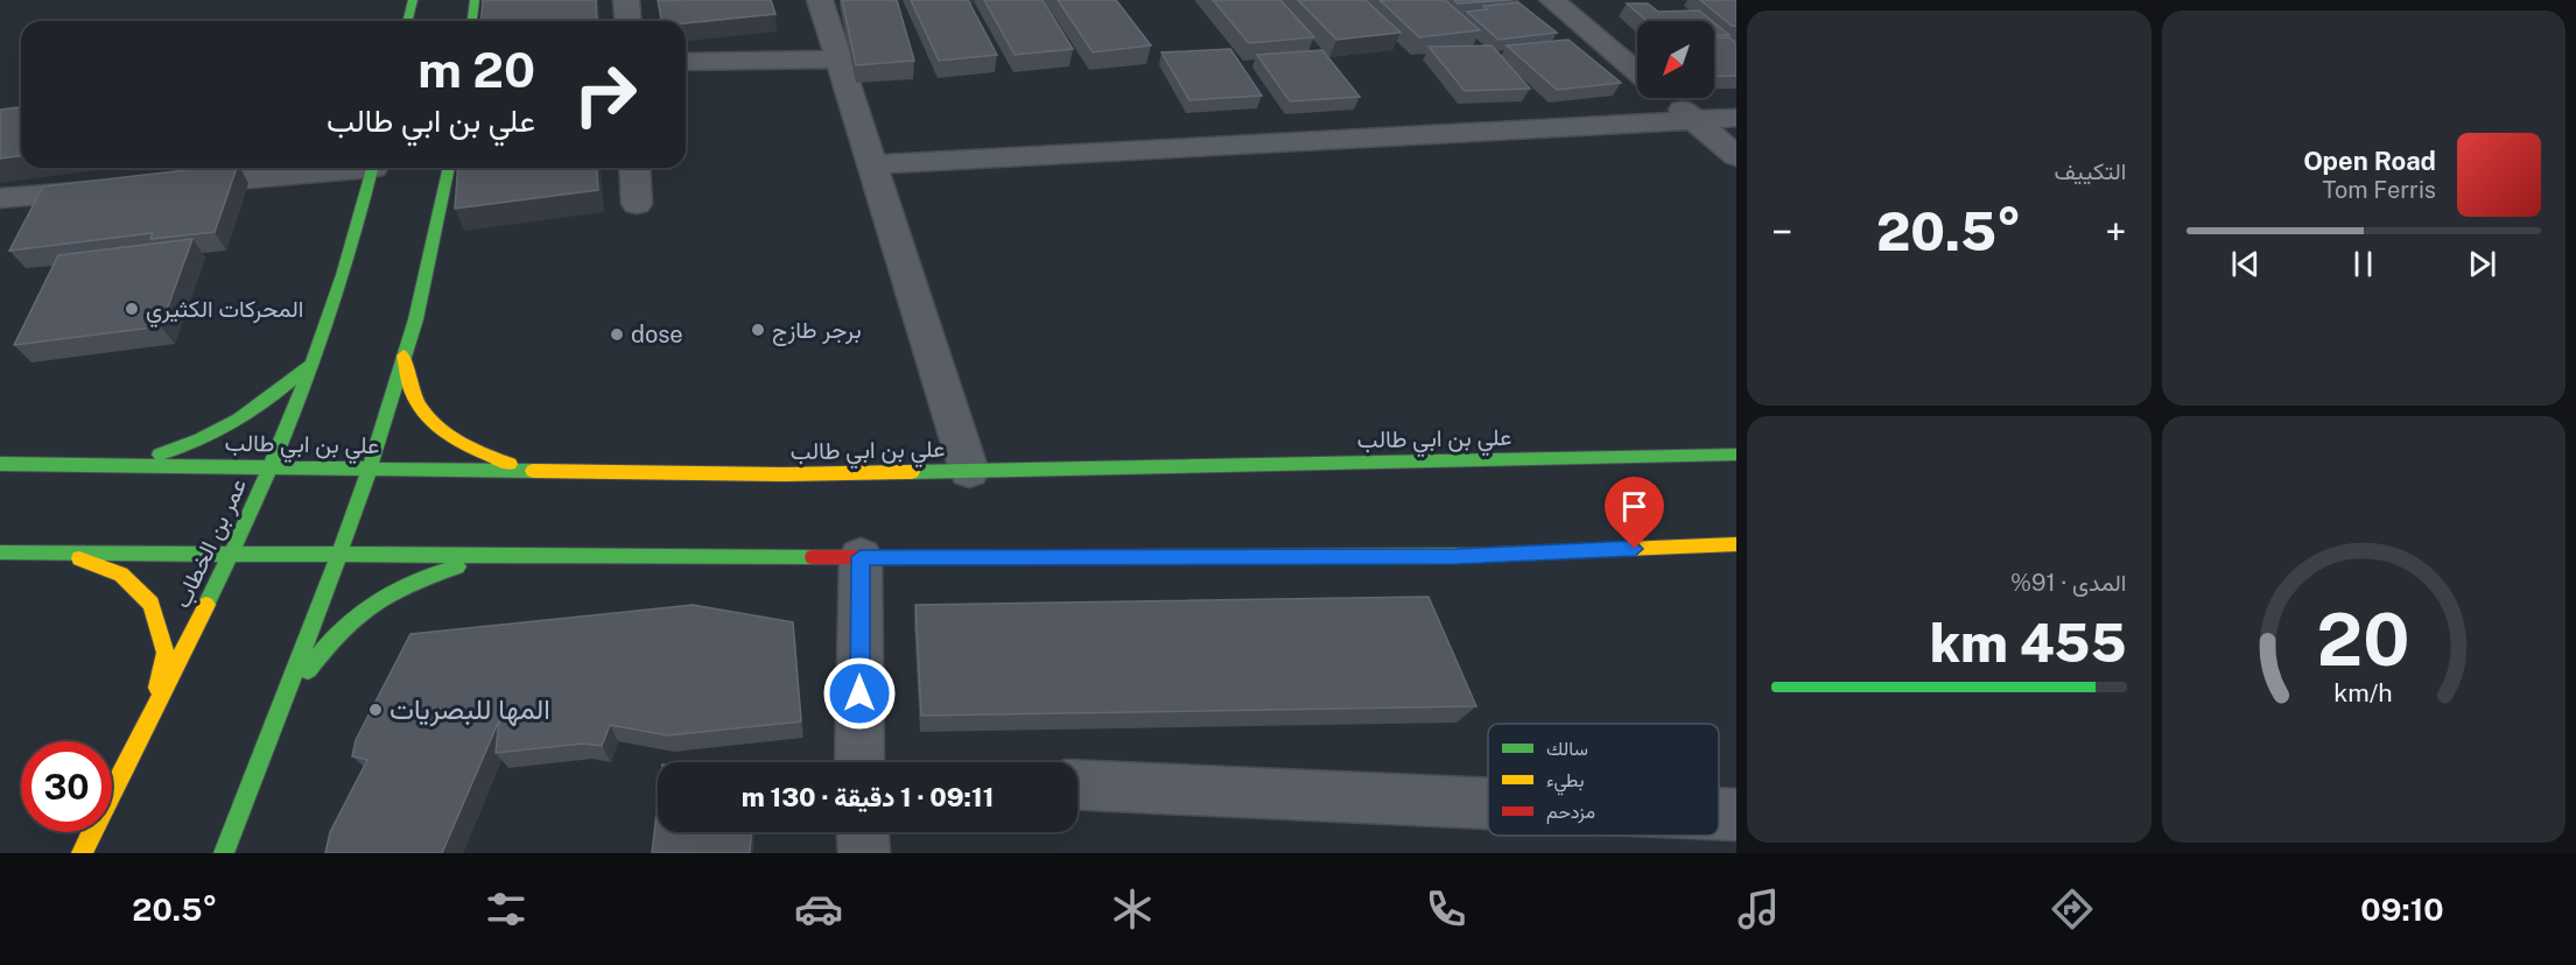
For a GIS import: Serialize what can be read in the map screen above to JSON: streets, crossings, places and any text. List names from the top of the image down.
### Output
{
  "streets": {
    "main road": ["علي بن ابي طالب", "عمر بن الخطاب"]
  },
  "crossings": [
    ["علي بن ابي طالب", "عمر بن الخطاب"]
  ],
  "places": [
    "المحركات الكثيري",
    "برجر طازج",
    "dose",
    "المها للبصريات"
  ],
  "legend": ["سالك", "بطيء", "مزدحم"],
  "north": "bottom left",
  "page": {
    "tile": [
      "التكييف",
      ["المدى · 91%", "455 km"]
    ],
    "turn": ["20 m", "علي بن ابي طالب"],
    "song": ["Open Road", "Tom Ferris"],
    "heat": ["−", "20.5°", "+"],
    "limit": "30",
    "trip": "09:11 · 1 دقيقة · 130 m",
    "tabs": ["09:10", "20.5°"],
    "gauge": ["20", "km/h"]
  }
}
